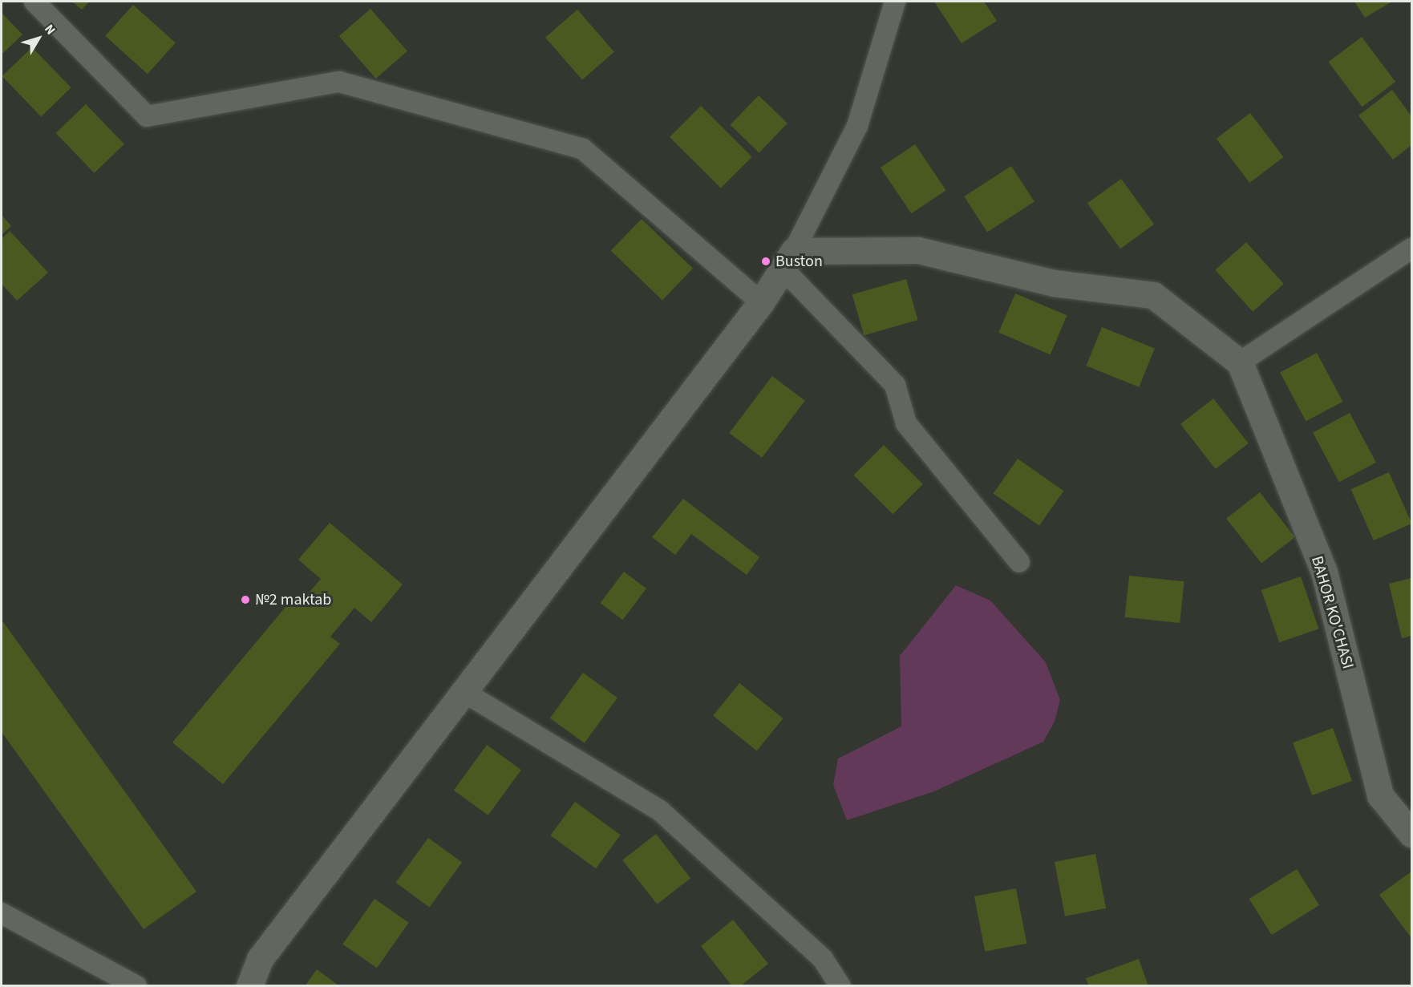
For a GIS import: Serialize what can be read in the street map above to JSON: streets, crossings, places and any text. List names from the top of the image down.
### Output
{
  "streets": {
    "street": ["BAHOR KO'CHASI"]
  },
  "places": ["Buston", "№2 maktab"],
  "north": "top right"
}
